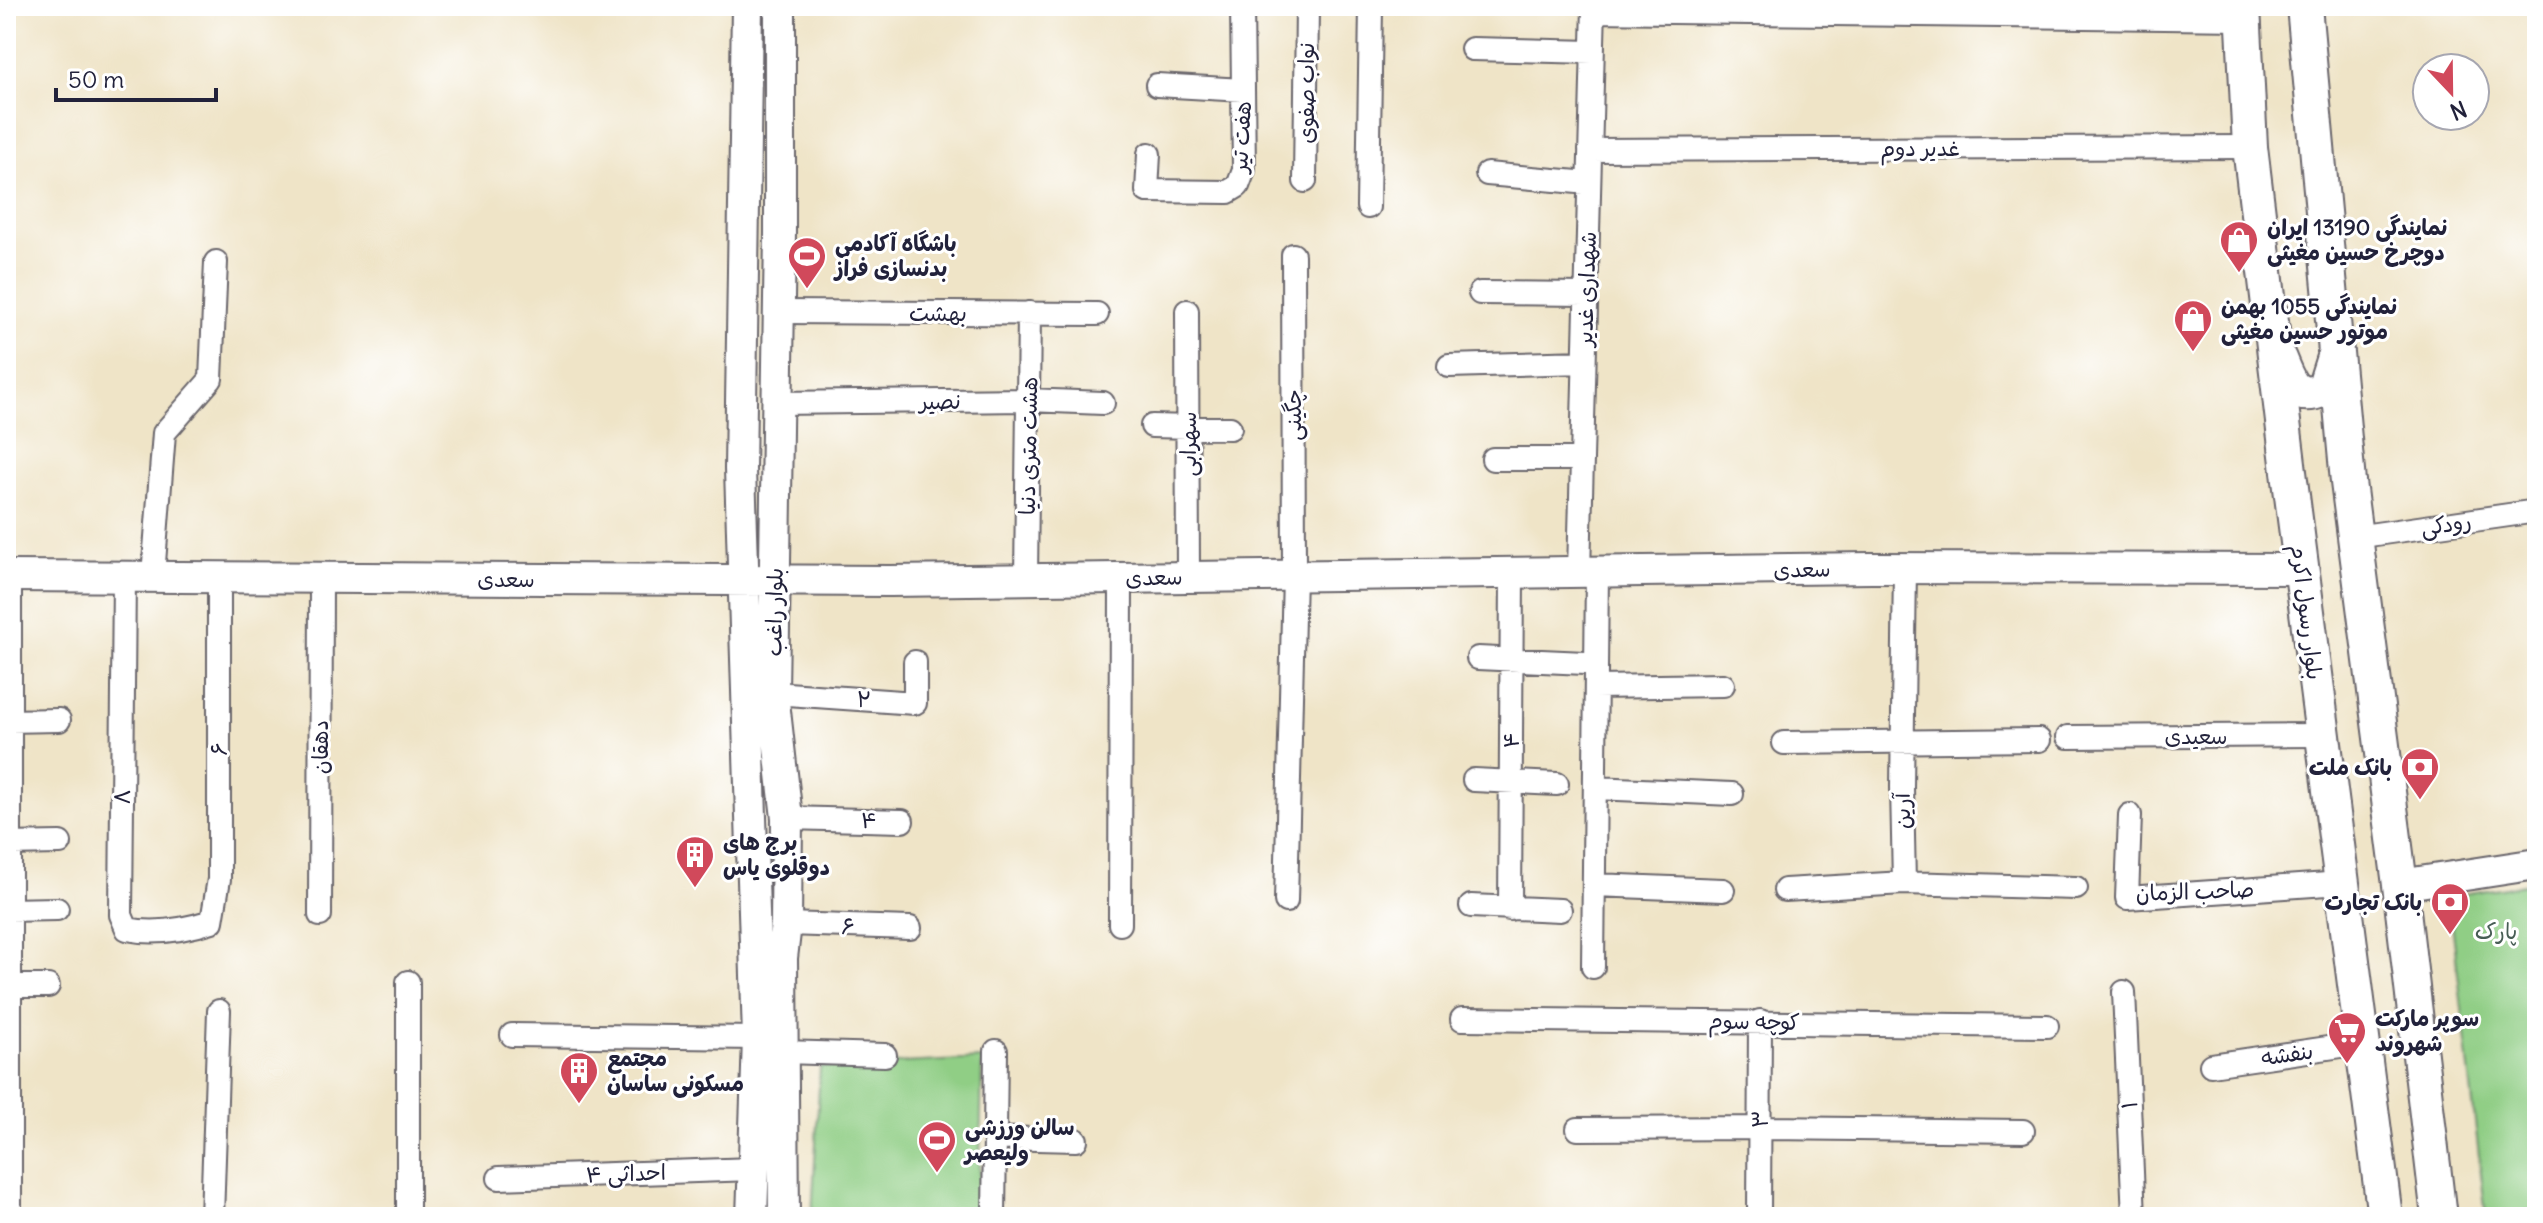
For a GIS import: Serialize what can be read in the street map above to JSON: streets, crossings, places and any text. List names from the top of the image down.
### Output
{
  "streets": {
    "main road": ["بلوار رسول اکرم"],
    "street": [
      "نواب صفوی",
      "هفت تیر",
      "غدیر دوم",
      "شهداری غدیر",
      "بهشت",
      "نصیر",
      "چگینی",
      "سهرابی",
      "هشت متری دنیا",
      "رودکی",
      "سعدی",
      "بلوار راغب",
      "۲",
      "سعیدی",
      "۴",
      "دهقان",
      "۶",
      "۸",
      "آرین",
      "صاحب الزمان",
      "کوچه سوم",
      "بنفشه",
      "۱",
      "۳",
      "احداثی ۴"
    ]
  },
  "crossings": [
    ["غدیر دوم", "شهداری غدیر"],
    ["غدیر دوم", "بلوار رسول اکرم"],
    ["شهداری غدیر", "سعدی"],
    ["بهشت", "هشت متری دنیا"],
    ["بهشت", "بلوار راغب"],
    ["نصیر", "هشت متری دنیا"],
    ["نصیر", "بلوار راغب"],
    ["چگینی", "سعدی"],
    ["سهرابی", "سعدی"],
    ["هشت متری دنیا", "سعدی"],
    ["سعدی", "بلوار راغب"],
    ["سعدی", "بلوار رسول اکرم"],
    ["سعدی", "۴"],
    ["سعدی", "دهقان"],
    ["سعدی", "۶"],
    ["سعدی", "۸"],
    ["سعدی", "آرین"],
    ["بلوار راغب", "۲"],
    ["بلوار راغب", "۴"],
    ["بلوار راغب", "۶"],
    ["بلوار راغب", "احداثی ۴"],
    ["بلوار رسول اکرم", "سعیدی"],
    ["بلوار رسول اکرم", "صاحب الزمان"],
    ["بلوار رسول اکرم", "بنفشه"],
    ["۶", "۸"],
    ["کوچه سوم", "۳"]
  ],
  "parks": ["پارک"],
  "places": {
    "shop": ["نمایندگی 13190 ایران دوچرخ حسین مغیثی", "نمایندگی 1055 بهمن موتور حسین مغیثی"],
    "sports": ["باشگاه آکادمی بدنسازی فراز", "سالن ورزشی ولیعصر"],
    "bank": ["بانک ملت", "بانک تجارت"],
    "building": ["برج های دوقلوی یاس", "مجتمع مسکونی ساسان"],
    "supermarket": ["سوپر مارکت شهروند"]
  },
  "scale_bar": "50 m",
  "north": "bottom"
}
